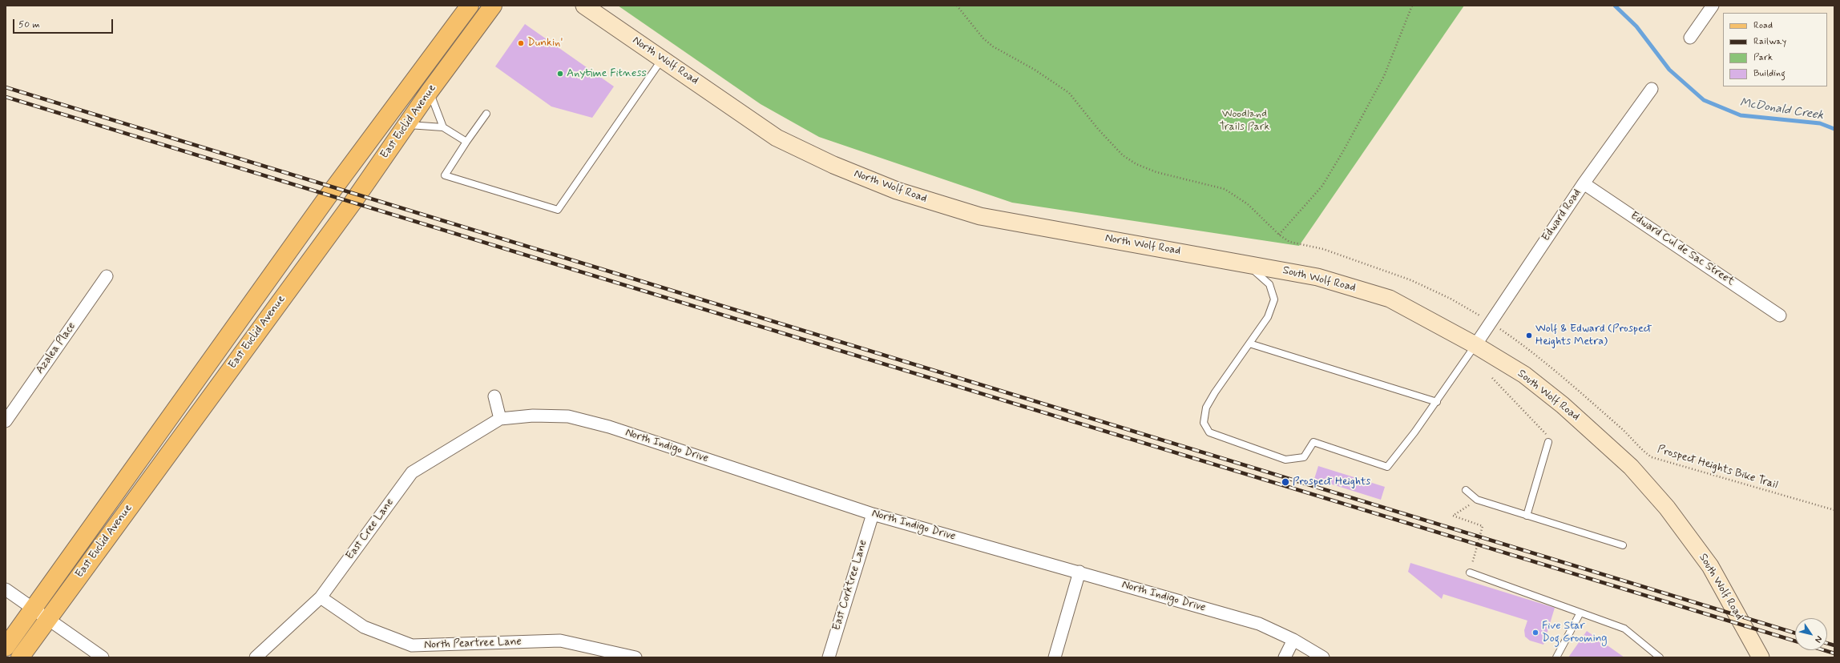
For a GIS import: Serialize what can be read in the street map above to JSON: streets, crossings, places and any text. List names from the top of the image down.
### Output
{
  "streets": {
    "main road": ["North Wolf Road", "East Euclid Avenue", "South Wolf Road"],
    "street": [
      "Edward Road",
      "Edward Cul de Sac Street",
      "Azalea Place",
      "North Indigo Drive",
      "East Cree Lane",
      "East Corktree Lane",
      "North Peartree Lane"
    ],
    "path": ["Prospect Heights Bike Trail"]
  },
  "crossings": [
    ["North Wolf Road", "South Wolf Road"],
    ["Edward Road", "Edward Cul de Sac Street"],
    ["Edward Road", "South Wolf Road"],
    ["North Indigo Drive", "East Cree Lane"],
    ["North Indigo Drive", "East Corktree Lane"],
    ["East Cree Lane", "North Peartree Lane"]
  ],
  "water": ["McDonald Creek"],
  "parks": ["Woodland Trails Park"],
  "places": [
    "Dunkin'",
    "Anytime Fitness",
    "Wolf & Edward (Prospect Heights Metra)",
    "Prospect Heights",
    "Five Star Dog Grooming"
  ],
  "legend": [
    "Road",
    "Railway",
    "Park",
    "Building"
  ],
  "scale_bar": "50 m",
  "north": "bottom right"
}
